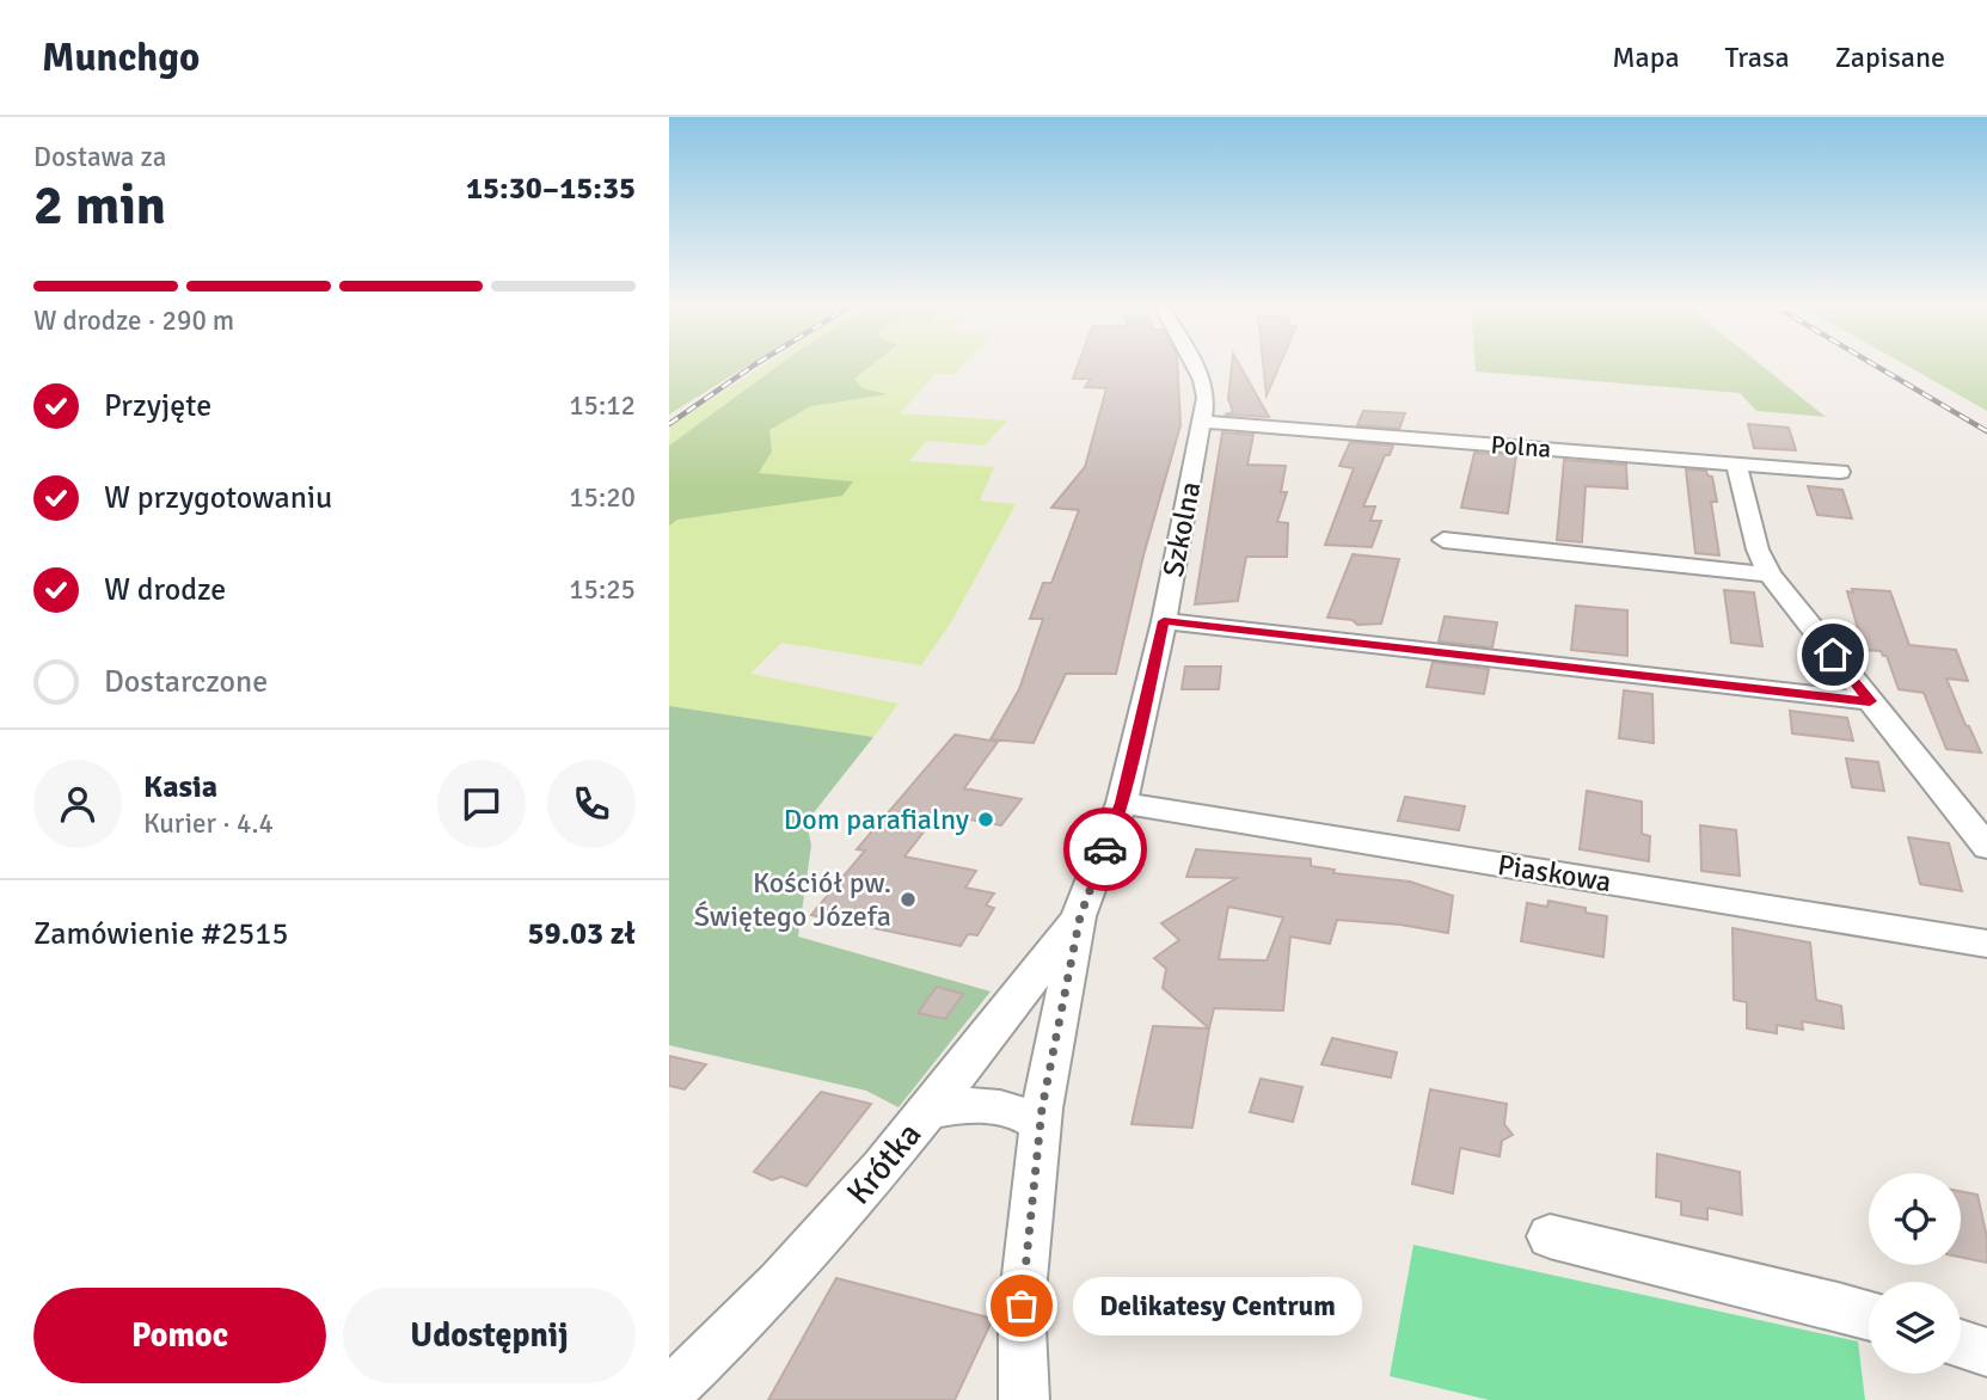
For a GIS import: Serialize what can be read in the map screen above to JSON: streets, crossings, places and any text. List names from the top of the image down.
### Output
{
  "streets": {
    "street": [
      "Polna",
      "Szkolna",
      "Piaskowa",
      "Krótka"
    ]
  },
  "crossings": [
    ["Polna", "Szkolna"],
    ["Szkolna", "Piaskowa"],
    ["Szkolna", "Krótka"]
  ],
  "places": ["Dom parafialny", "Kościół pw. Świętego Józefa", "Delikatesy Centrum"],
  "page": {
    "header": "Munchgo",
    "nav": ["Mapa", "Trasa", "Zapisane"],
    "heading": ["2 min", "Dostawa za", "15:30–15:35"],
    "panel": [
      "Kasia",
      "Kurier · 4.4",
      "Zamówienie #2515",
      "59.03 zł"
    ],
    "bar": "W drodze · 290 m",
    "list": [
      ["Przyjęte", "15:12"],
      ["W przygotowaniu", "15:20"],
      ["W drodze", "15:25"],
      "Dostarczone"
    ],
    "buttons": ["Pomoc", "Udostępnij"],
    "bubble": "Delikatesy Centrum"
  }
}
